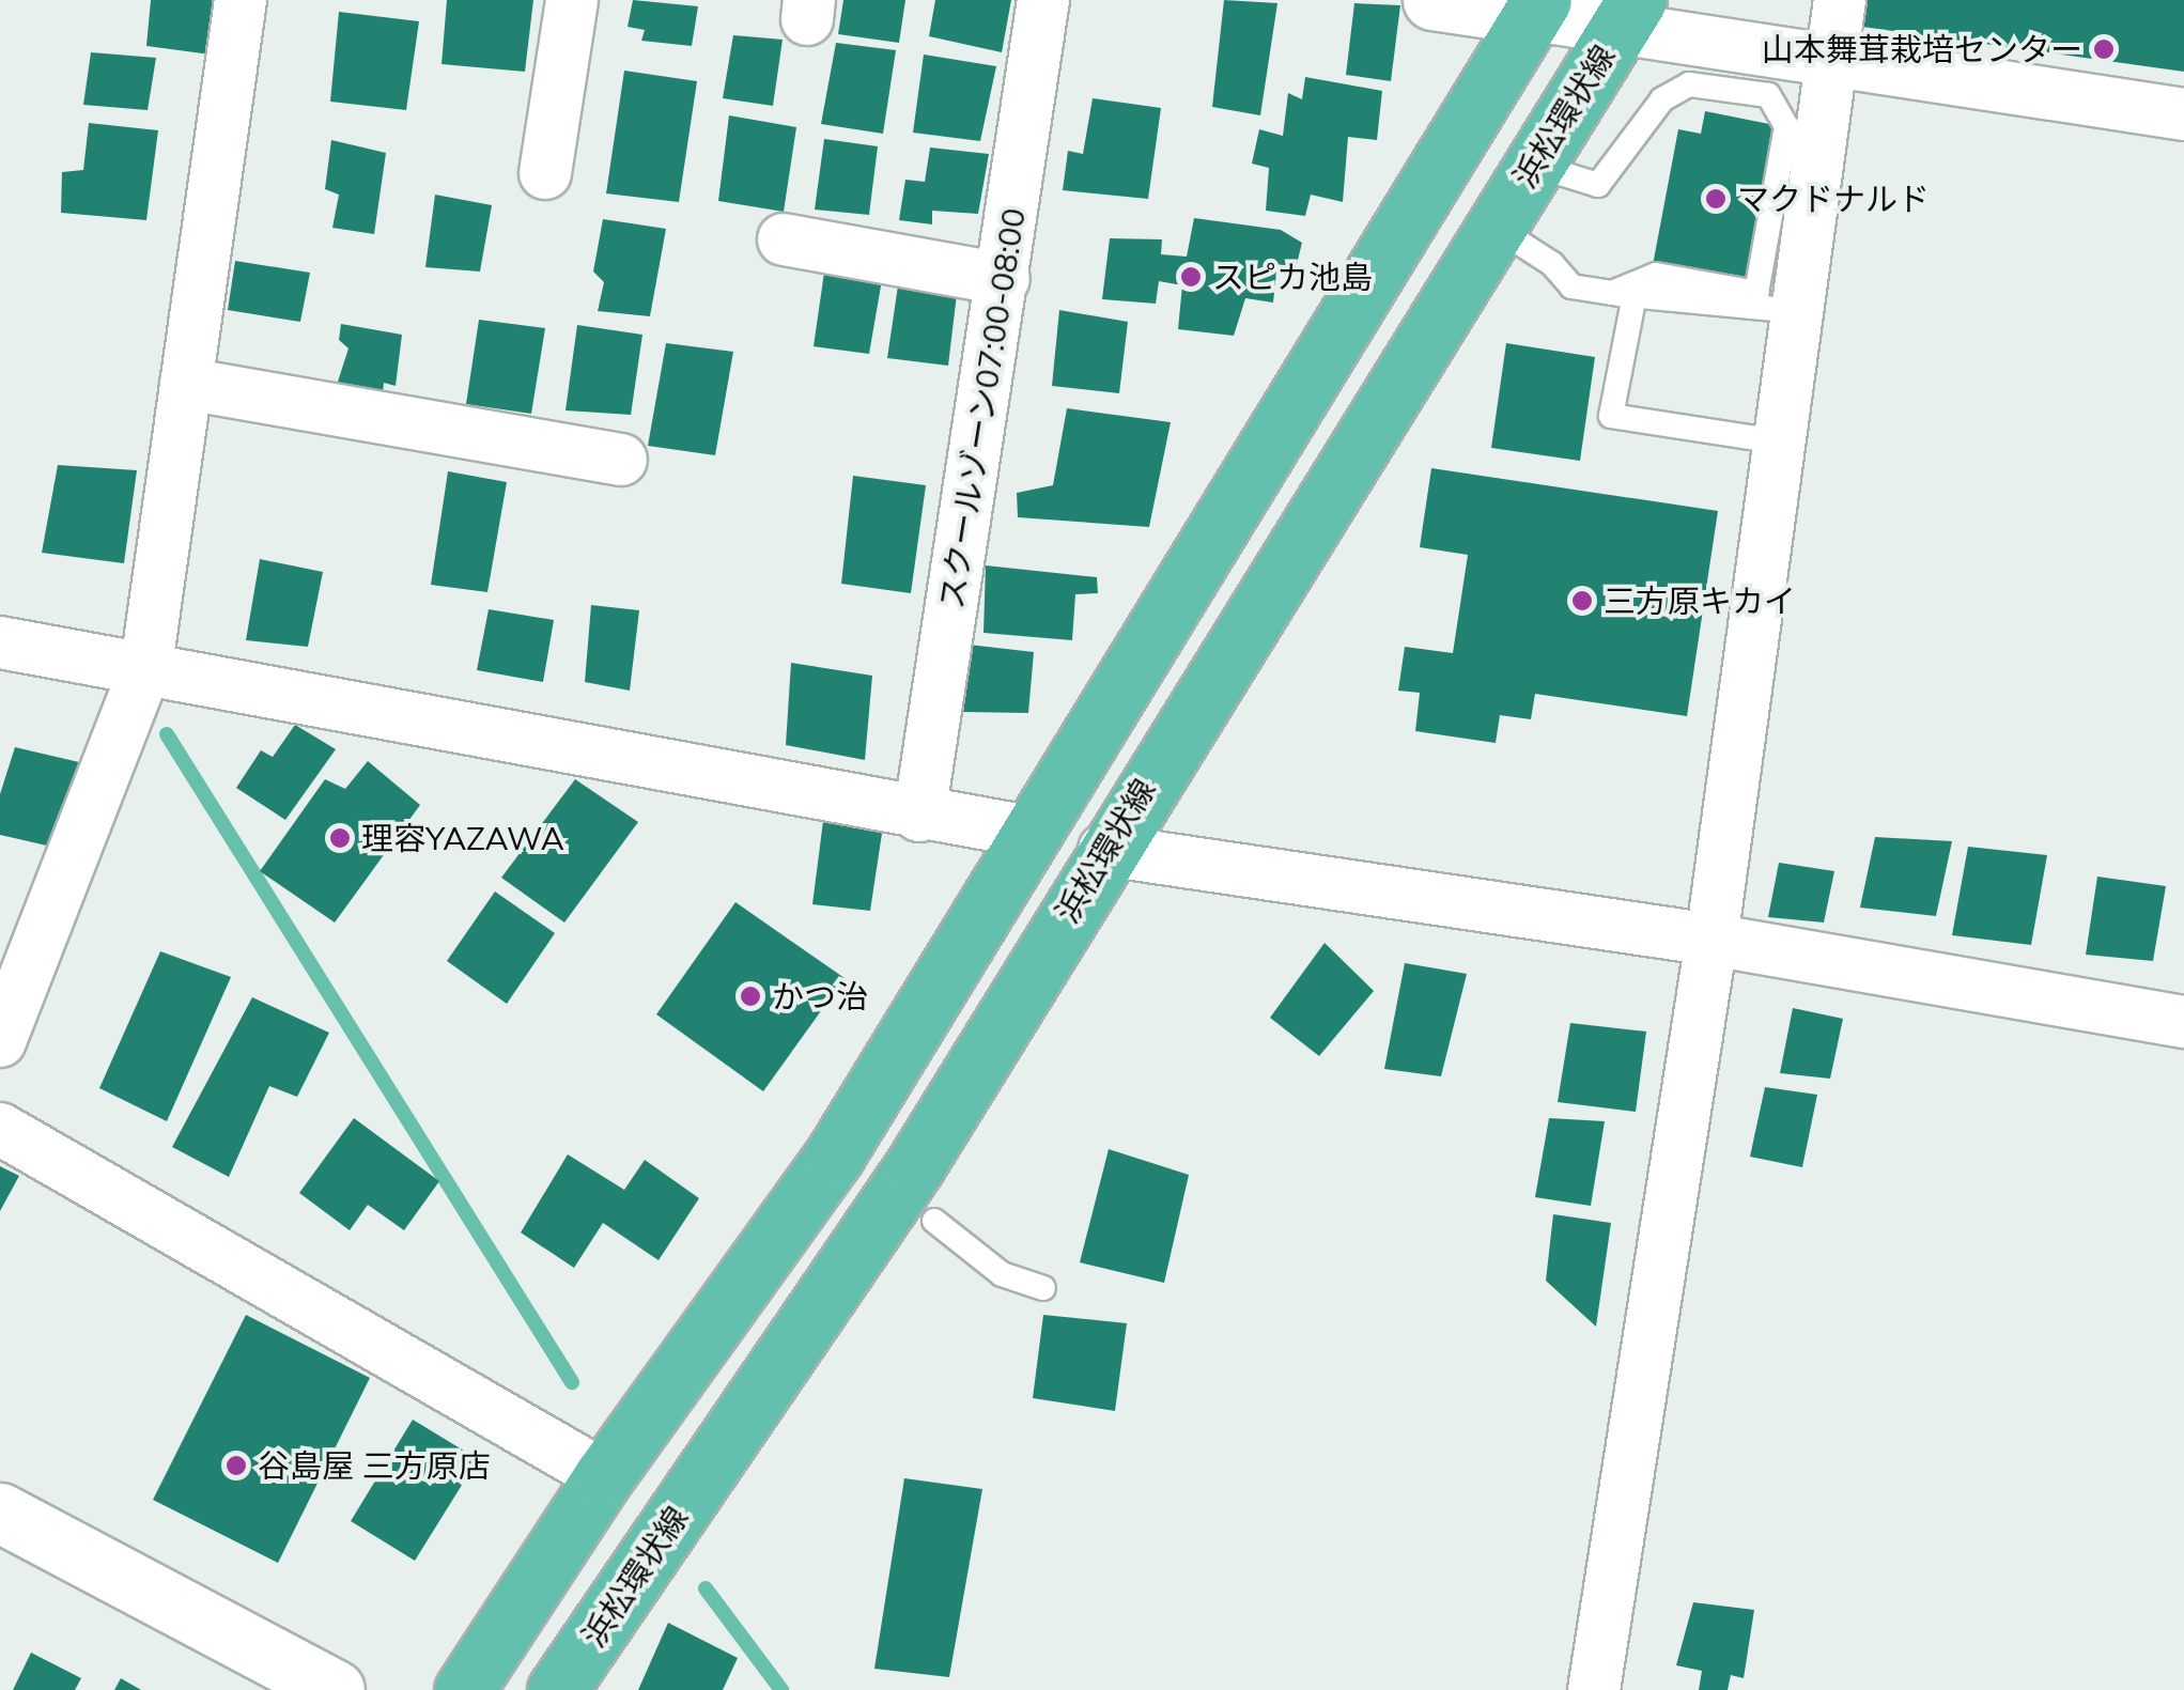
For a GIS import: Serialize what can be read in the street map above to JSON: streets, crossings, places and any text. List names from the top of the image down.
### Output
{
  "streets": {
    "highway": ["浜松環状線"],
    "street": ["スクールゾーン07:00-08:00"]
  },
  "places": [
    "山本舞茸栽培センター",
    "マクドナルド",
    "スピカ池島",
    "三方原キカイ",
    "理容YAZAWA",
    "かつ治",
    "谷島屋 三方原店"
  ]
}
